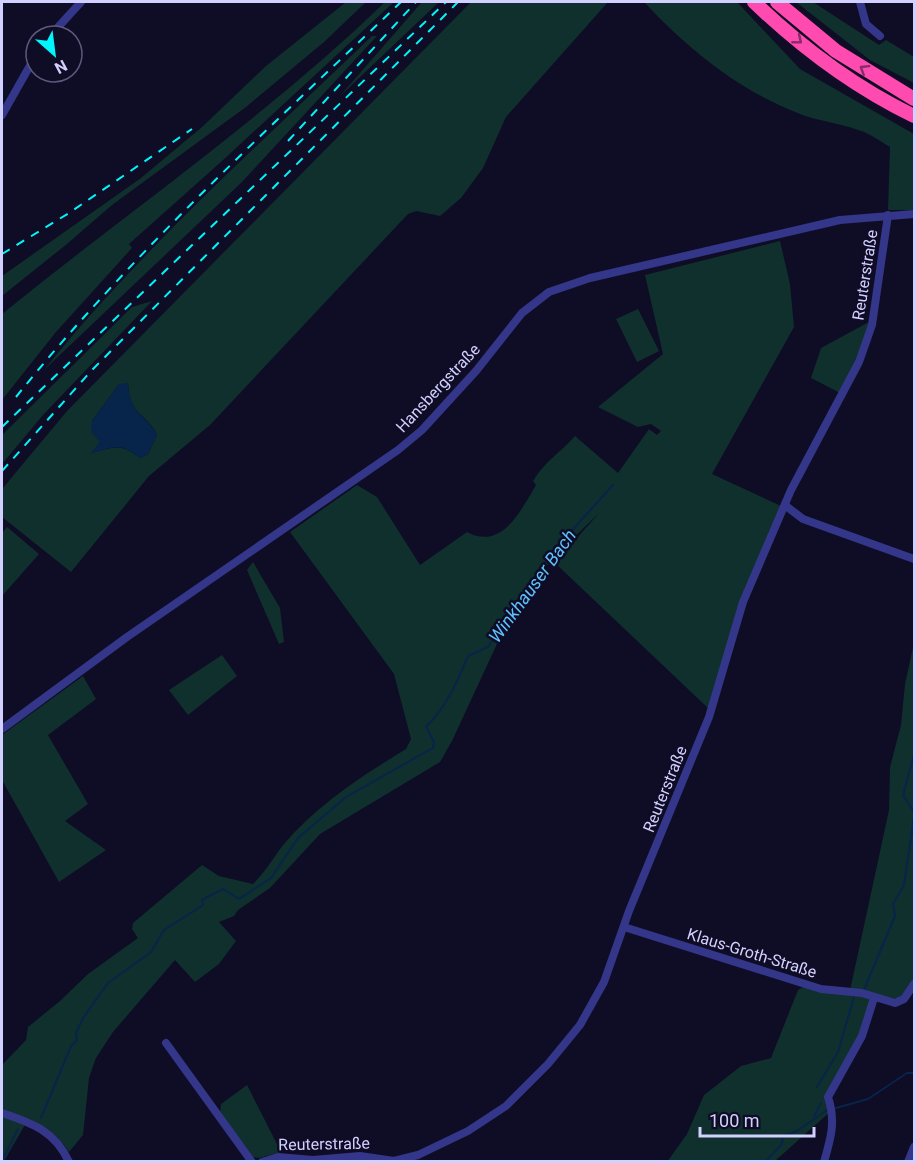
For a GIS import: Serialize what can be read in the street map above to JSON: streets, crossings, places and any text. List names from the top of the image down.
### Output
{
  "streets": {
    "street": ["Reuterstraße", "Hansbergstraße", "Klaus-Groth-Straße"]
  },
  "crossings": [
    ["Reuterstraße", "Hansbergstraße"],
    ["Reuterstraße", "Klaus-Groth-Straße"]
  ],
  "water": ["Winkhauser Bach"],
  "scale_bar": "100 m",
  "north": "bottom right"
}
